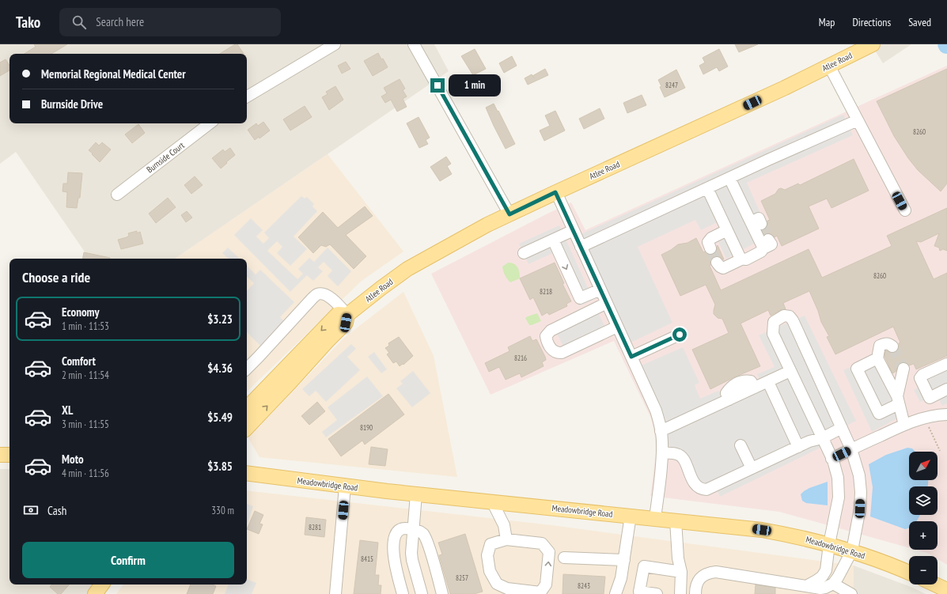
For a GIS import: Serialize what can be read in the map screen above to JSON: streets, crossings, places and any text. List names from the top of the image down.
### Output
{
  "streets": {
    "main road": ["Atlee Road", "Meadowbridge Road"],
    "street": ["Burnside Court"]
  },
  "house_numbers": [
    "8247",
    "8260",
    "8260",
    "8218",
    "8216",
    "8190",
    "8281",
    "8415",
    "8257",
    "8243"
  ],
  "north": "top right",
  "page": {
    "header": "Tako",
    "search": "Search here",
    "nav": ["Map", "Directions", "Saved"],
    "banner": ["Memorial Regional Medical Center", "Burnside Drive"],
    "bubble": "1 min",
    "heading": "Choose a ride",
    "list": [
      {
        "name": "Economy",
        "note": "1 min · 11:53",
        "value": "$3.23"
      },
      {
        "name": "Comfort",
        "note": "2 min · 11:54",
        "value": "$4.36"
      },
      {
        "name": "XL",
        "note": "3 min · 11:55",
        "value": "$5.49"
      },
      {
        "name": "Moto",
        "note": "4 min · 11:56",
        "value": "$3.85"
      }
    ],
    "map_buttons": ["+", "−"],
    "pay": ["Cash", "330 m"],
    "buttons": "Confirm"
  }
}
